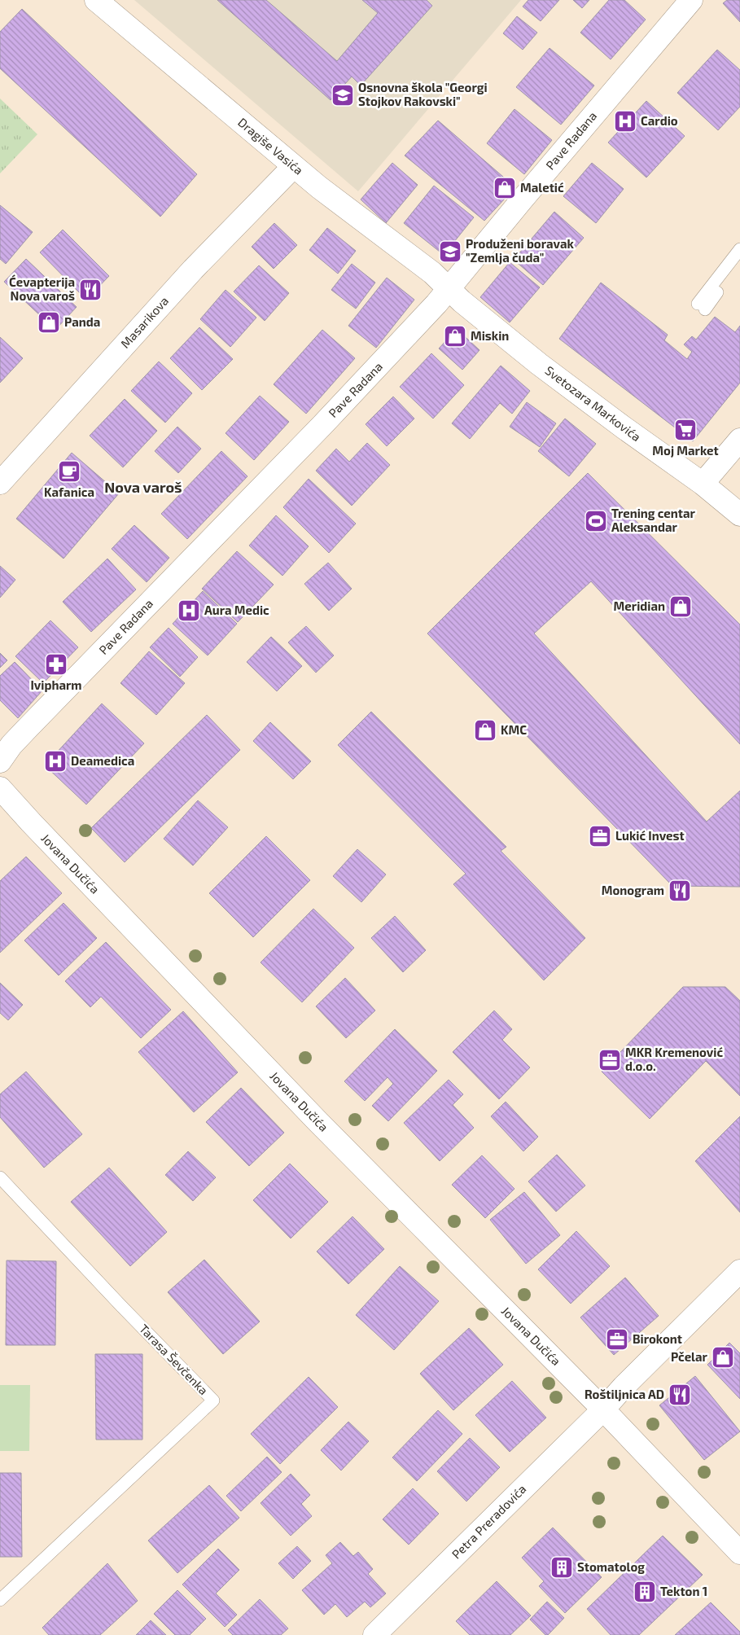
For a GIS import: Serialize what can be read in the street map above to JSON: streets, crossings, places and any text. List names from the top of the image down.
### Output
{
  "streets": {
    "street": [
      "Pave Radana",
      "Dragiše Vasića",
      "Masarikova",
      "Svetozara Markovića",
      "Jovana Dučića",
      "Petra Preradovića"
    ],
    "lane": ["Tarasa Ševčenka"]
  },
  "crossings": [
    ["Pave Radana", "Dragiše Vasića"],
    ["Pave Radana", "Svetozara Markovića"],
    ["Dragiše Vasića", "Masarikova"],
    ["Dragiše Vasića", "Svetozara Markovića"],
    ["Jovana Dučića", "Petra Preradovića"]
  ],
  "districts": ["Nova varoš"],
  "places": {
    "school or university": ["Osnovna škola \"Georgi Stojkov Rakovski\"", "Produženi boravak \"Zemlja čuda\""],
    "hospital": ["Cardio", "Aura Medic", "Deamedica"],
    "shop": [
      "Maletić",
      "Panda",
      "Miskin",
      "Meridian",
      "KMC",
      "Pčelar"
    ],
    "restaurant": ["Ćevapterija Nova varoš", "Monogram", "Roštiljnica AD"],
    "supermarket": ["Moj Market"],
    "cafe": ["Kafanica"],
    "sports": ["Trening centar Aleksandar"],
    "pharmacy": ["Ivipharm"],
    "office": ["Lukić Invest", "MKR Kremenović d.o.o.", "Birokont"],
    "building": ["Stomatolog", "Tekton 1"]
  }
}
